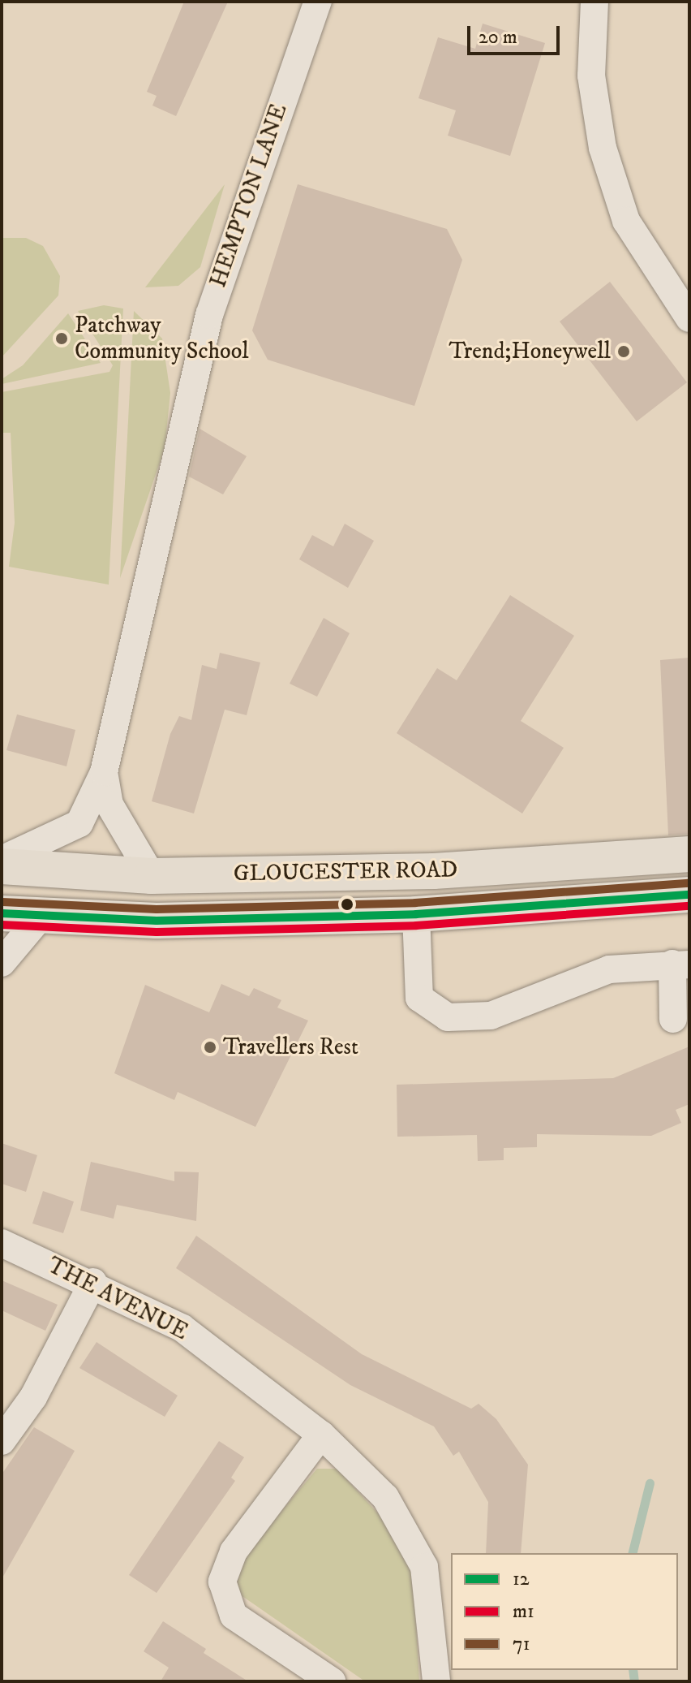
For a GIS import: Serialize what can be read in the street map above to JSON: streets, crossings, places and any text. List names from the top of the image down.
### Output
{
  "streets": {
    "main road": ["GLOUCESTER ROAD"],
    "street": ["HEMPTON LANE", "THE AVENUE"]
  },
  "crossings": [
    ["HEMPTON LANE", "GLOUCESTER ROAD"]
  ],
  "places": ["Patchway Community School", "Trend;Honeywell", "Travellers Rest"],
  "lines": ["transit line 71", "transit line 12", "transit line m1"],
  "legend": ["12", "m1", "71"],
  "scale_bar": "20 m"
}
